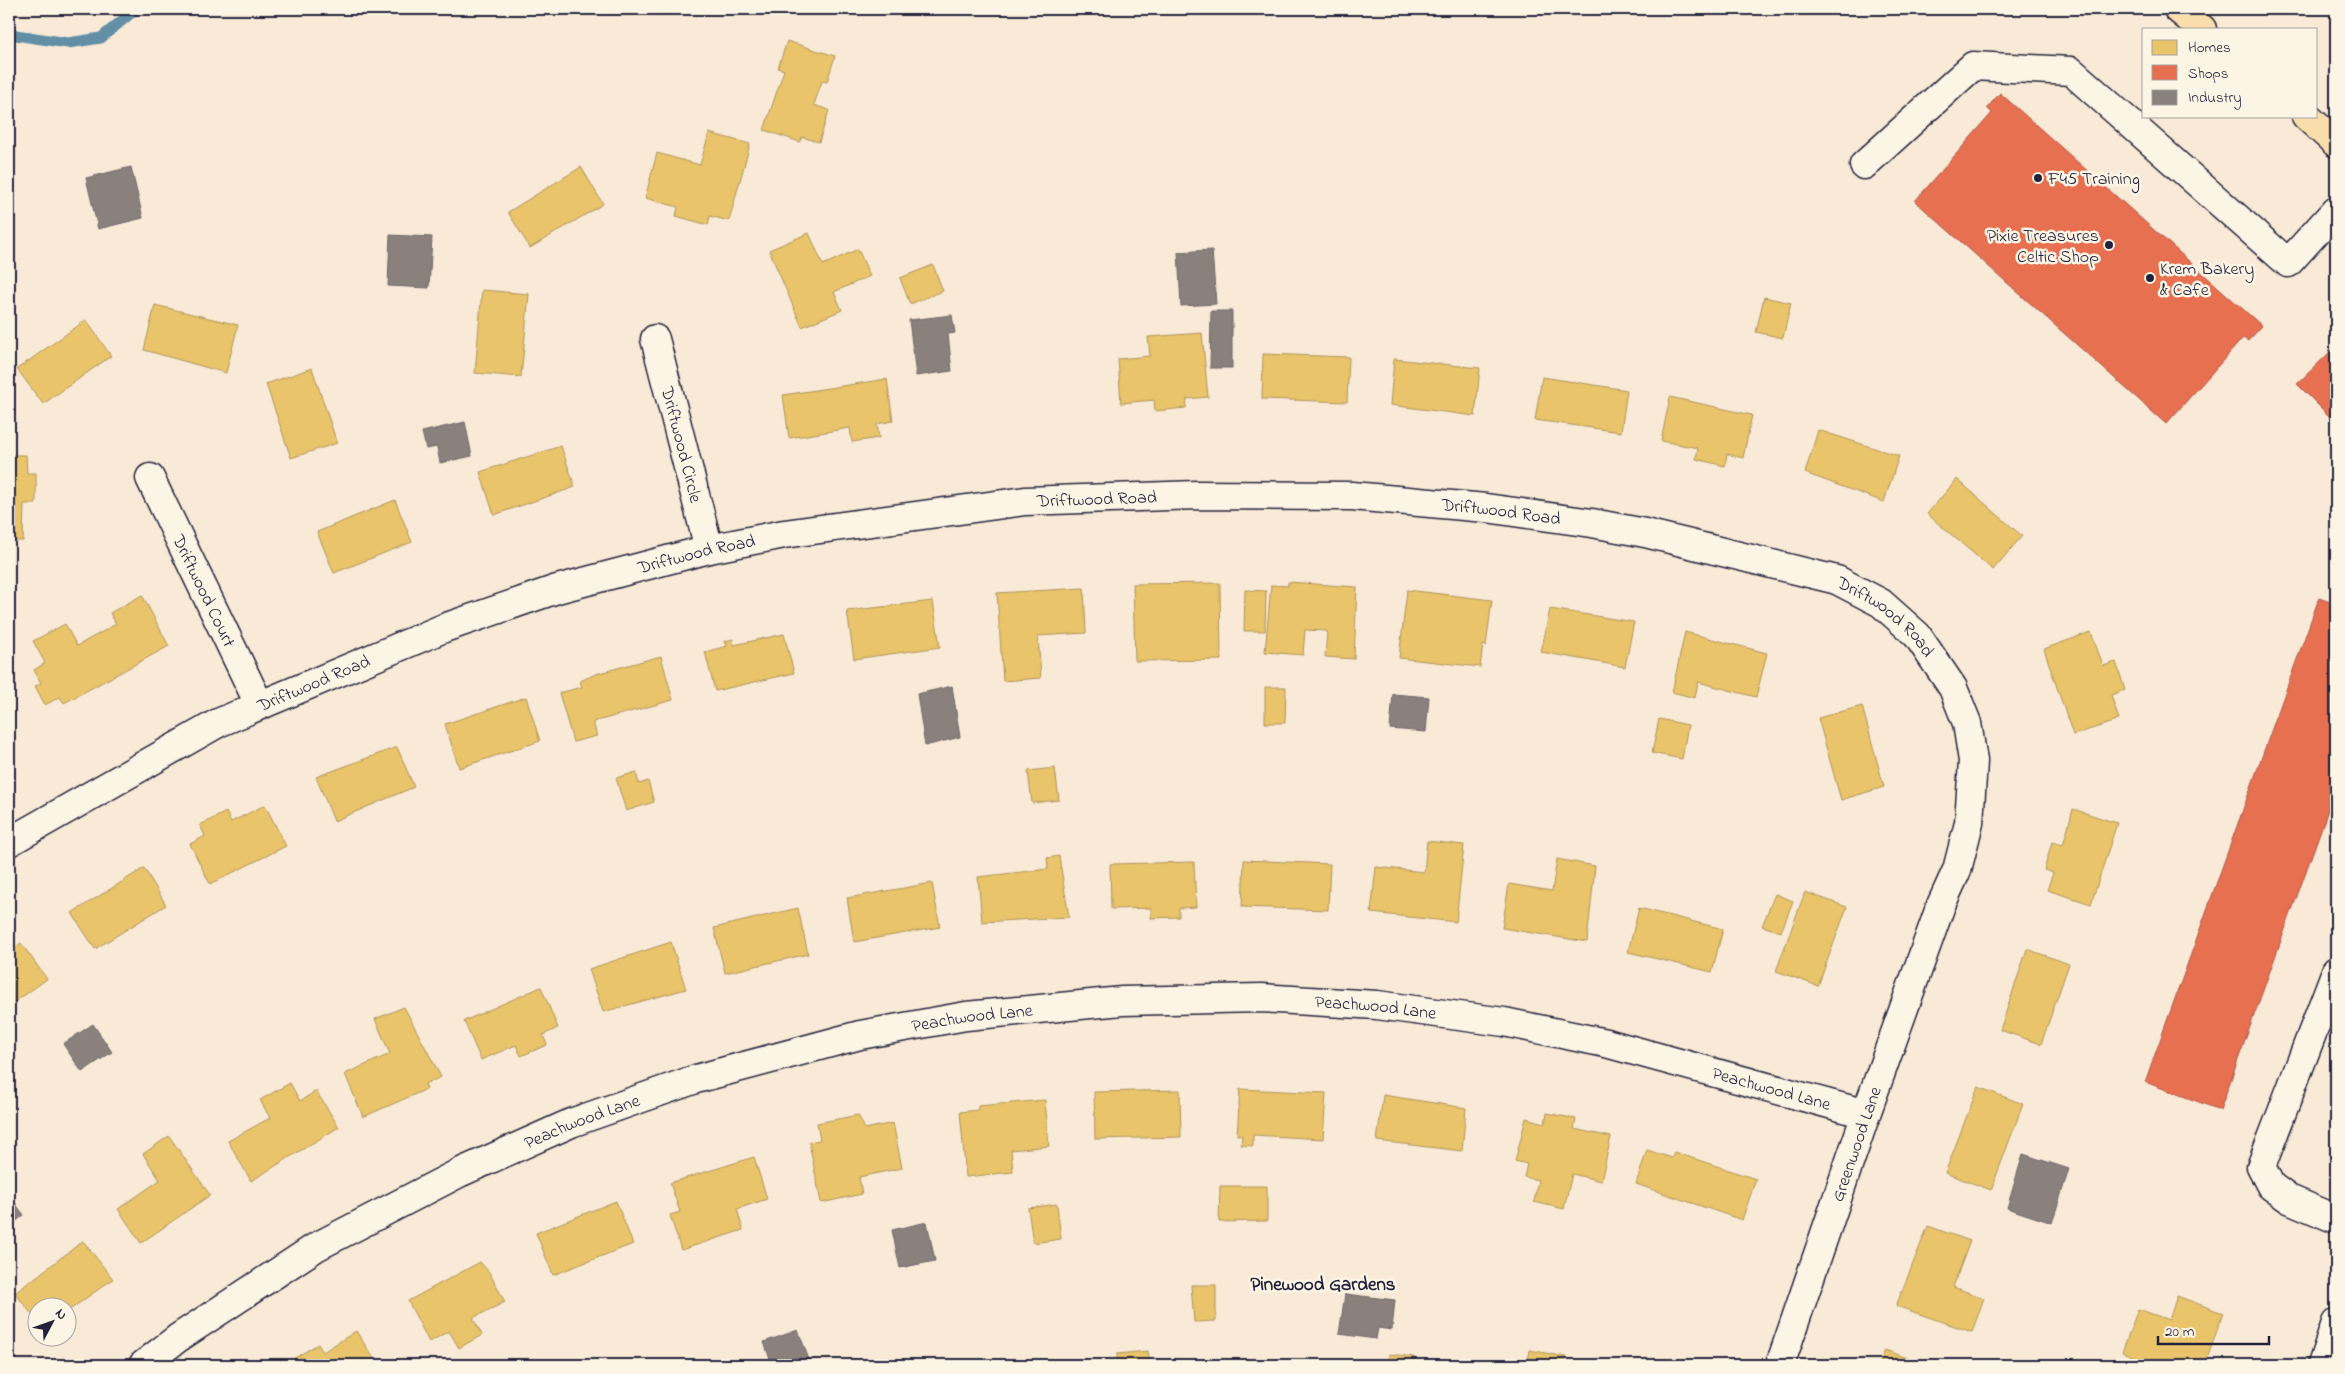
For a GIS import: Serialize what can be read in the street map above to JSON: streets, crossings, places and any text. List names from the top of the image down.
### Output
{
  "streets": {
    "street": [
      "Driftwood Circle",
      "Driftwood Road",
      "Driftwood Court",
      "Peachwood Lane",
      "Greenwood Lane"
    ]
  },
  "crossings": [
    ["Driftwood Circle", "Driftwood Road"],
    ["Driftwood Road", "Driftwood Court"],
    ["Driftwood Road", "Greenwood Lane"],
    ["Peachwood Lane", "Greenwood Lane"]
  ],
  "districts": ["Pinewood Gardens"],
  "places": ["F45 Training", "Pixie Treasures Celtic Shop", "Krem Bakery & Cafe"],
  "legend": ["Homes", "Shops", "Industry"],
  "scale_bar": "20 m",
  "north": "top right"
}
